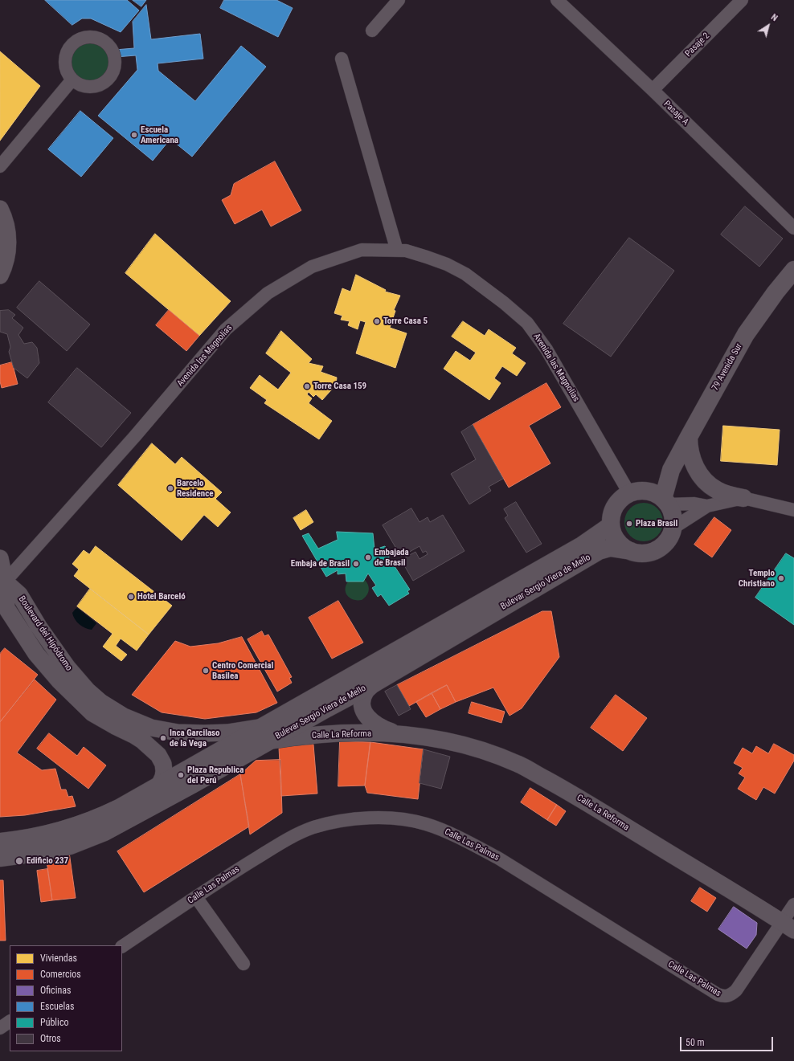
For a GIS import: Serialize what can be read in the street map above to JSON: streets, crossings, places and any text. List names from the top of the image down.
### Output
{
  "streets": {
    "main road": ["79 Avenida Sur", "Bulevar Sergio Viera de Mello"],
    "street": [
      "Pasaje 2",
      "Pasaje A",
      "Avenida las Magnolias",
      "Boulevard del Hipódromo",
      "Calle La Reforma",
      "Calle Las Palmas"
    ]
  },
  "crossings": [
    ["Pasaje 2", "Pasaje A"],
    ["Avenida las Magnolias", "79 Avenida Sur"],
    ["Avenida las Magnolias", "Bulevar Sergio Viera de Mello"],
    ["Avenida las Magnolias", "Boulevard del Hipódromo"],
    ["79 Avenida Sur", "Bulevar Sergio Viera de Mello"],
    ["Bulevar Sergio Viera de Mello", "Boulevard del Hipódromo"],
    ["Bulevar Sergio Viera de Mello", "Calle La Reforma"],
    ["Boulevard del Hipódromo", "Calle La Reforma"],
    ["Calle La Reforma", "Calle Las Palmas"]
  ],
  "places": [
    "Escuela Americana",
    "Torre Casa 5",
    "Torre Casa 159",
    "Barcelo Residence",
    "Plaza Brasil",
    "Embajada de Brasil",
    "Embaja de Brasil",
    "Templo Christiano",
    "Hotel Barceló",
    "Centro Comercial Basilea",
    "Inca Garcilaso de la Vega",
    "Plaza Republica del Perú",
    "Edificio 237"
  ],
  "legend": [
    "Viviendas",
    "Comercios",
    "Oficinas",
    "Escuelas",
    "Público",
    "Otros"
  ],
  "scale_bar": "50 m",
  "north": "top right"
}
